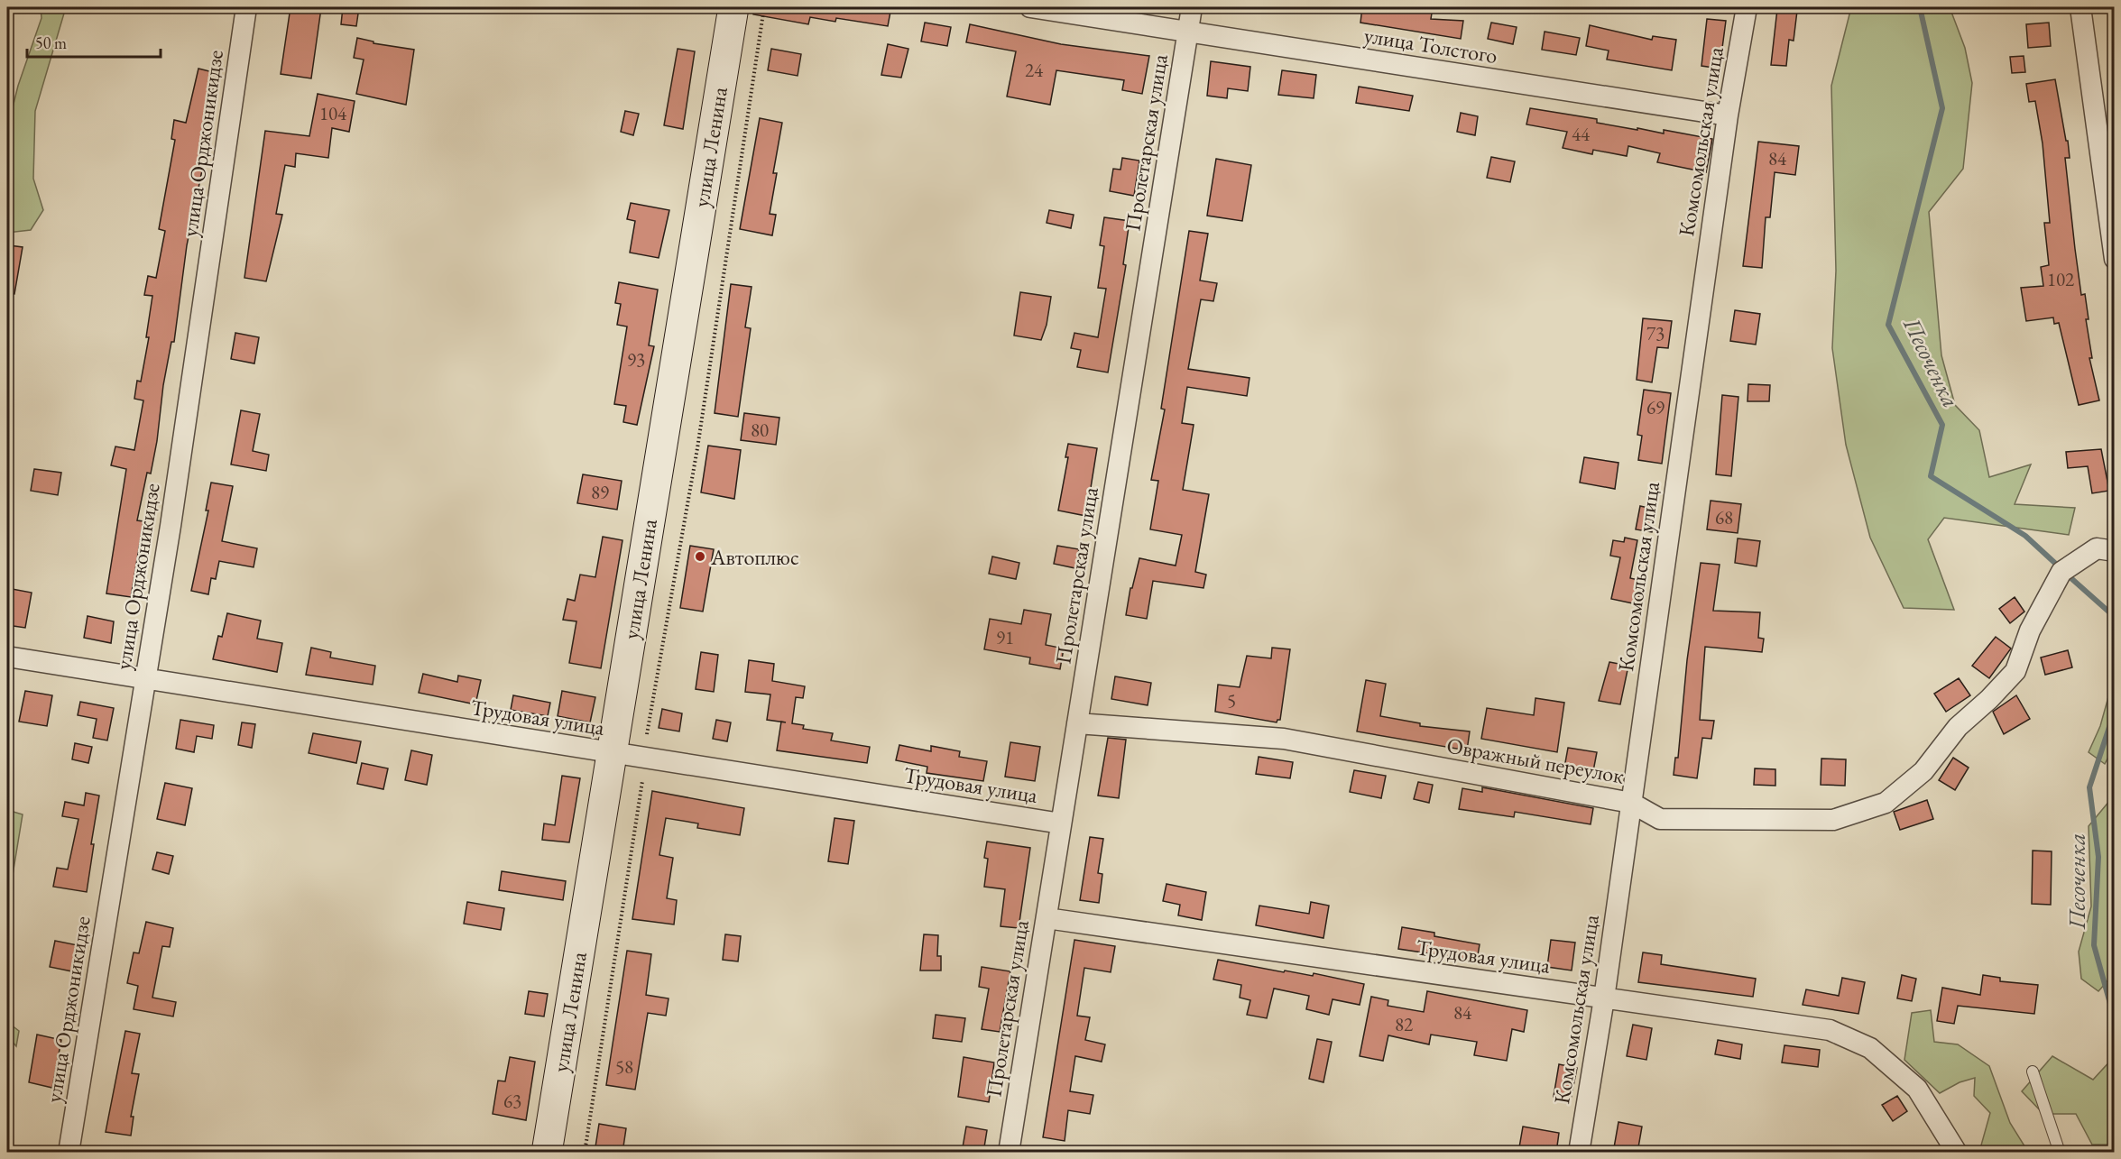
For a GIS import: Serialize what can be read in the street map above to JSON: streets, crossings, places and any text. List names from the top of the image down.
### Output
{
  "streets": {
    "street": [
      "улица Толстого",
      "Комсомольская улица",
      "Пролетарская улица",
      "улица Орджоникидзе",
      "улица Ленина",
      "Трудовая улица",
      "Овражный переулок"
    ]
  },
  "crossings": [
    ["улица Толстого", "Комсомольская улица"],
    ["улица Толстого", "Пролетарская улица"],
    ["Комсомольская улица", "Трудовая улица"],
    ["Комсомольская улица", "Овражный переулок"],
    ["Пролетарская улица", "Трудовая улица"],
    ["Пролетарская улица", "Овражный переулок"],
    ["улица Орджоникидзе", "Трудовая улица"],
    ["улица Ленина", "Трудовая улица"]
  ],
  "water": ["Песоченка"],
  "places": ["Автоплюс"],
  "house_numbers": [
    "24",
    "104",
    "44",
    "84",
    "102",
    "73",
    "93",
    "69",
    "80",
    "89",
    "68",
    "91",
    "5",
    "84",
    "82",
    "58",
    "63"
  ],
  "scale_bar": "50 m"
}
